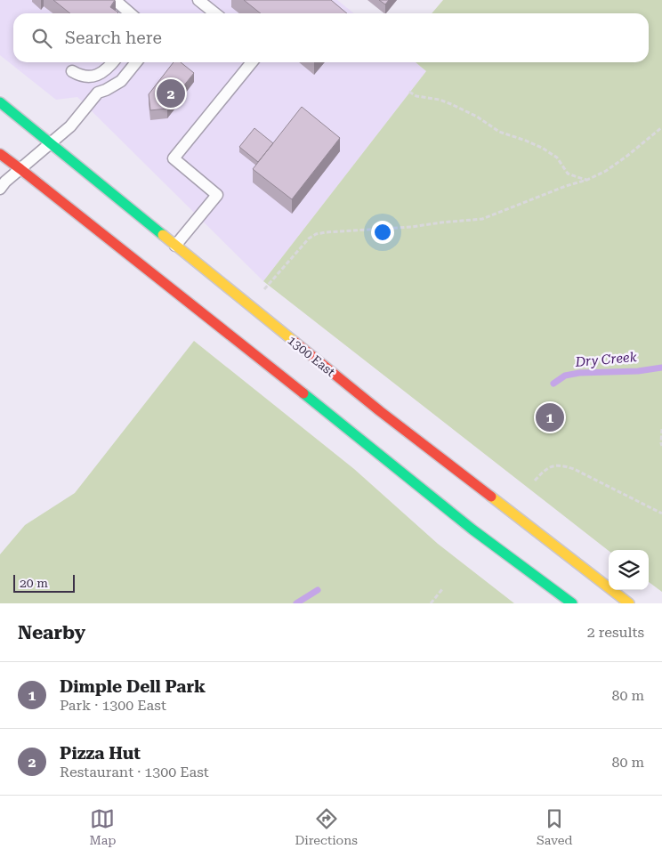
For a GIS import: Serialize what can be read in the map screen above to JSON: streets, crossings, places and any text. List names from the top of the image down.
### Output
{
  "streets": {
    "main road": ["1300 East"]
  },
  "water": ["Dry Creek"],
  "scale_bar": "20 m",
  "page": {
    "search": "Search here",
    "pins": ["2", "1"],
    "scale": "20 m",
    "heading": ["Nearby", "2 results"],
    "list": [
      {
        "mark": "1",
        "name": "Dimple Dell Park",
        "note": "Park · 1300 East",
        "value": "80 m"
      },
      {
        "mark": "2",
        "name": "Pizza Hut",
        "note": "Restaurant · 1300 East",
        "value": "80 m"
      }
    ],
    "nav": ["Map", "Directions", "Saved"]
  }
}
